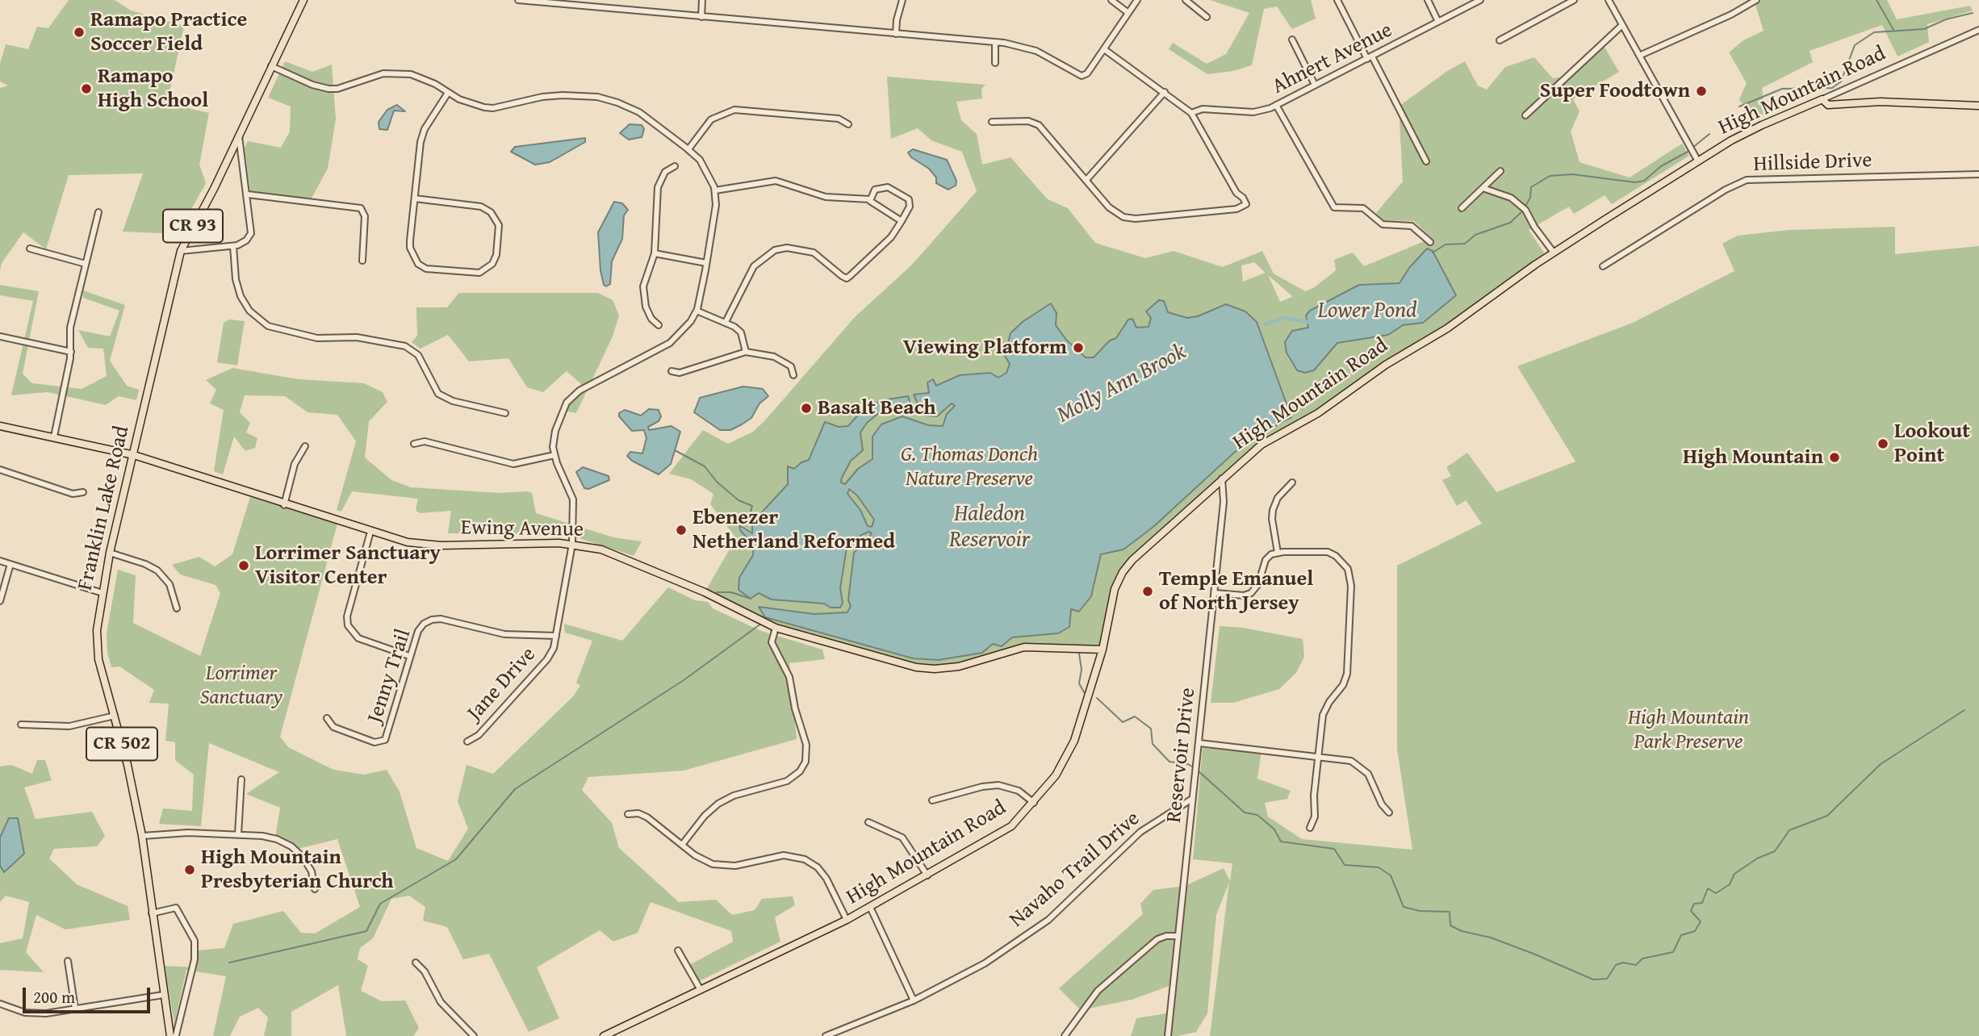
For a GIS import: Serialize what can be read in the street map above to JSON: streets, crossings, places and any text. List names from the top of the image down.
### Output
{
  "streets": {
    "main road": [
      "High Mountain Road",
      "CR 93",
      "Franklin Lake Road",
      "Ewing Avenue",
      "CR 502"
    ],
    "street": [
      "Ahnert Avenue",
      "Hillside Drive",
      "Jenny Trail",
      "Jane Drive",
      "Reservoir Drive",
      "Navaho Trail Drive"
    ]
  },
  "crossings": [
    ["High Mountain Road", "Ewing Avenue"],
    ["High Mountain Road", "Reservoir Drive"],
    ["Franklin Lake Road", "Ewing Avenue"],
    ["Ewing Avenue", "Jane Drive"],
    ["Jenny Trail", "Jane Drive"],
    ["Reservoir Drive", "Navaho Trail Drive"]
  ],
  "water": ["Lower Pond", "Molly Ann Brook", "Haledon Reservoir"],
  "parks": ["G. Thomas Donch Nature Preserve", "Lorrimer Sanctuary", "High Mountain Park Preserve"],
  "places": [
    "Ramapo Practice Soccer Field",
    "Ramapo High School",
    "Super Foodtown",
    "Viewing Platform",
    "Basalt Beach",
    "Lookout Point",
    "High Mountain",
    "Ebenezer Netherland Reformed",
    "Lorrimer Sanctuary Visitor Center",
    "Temple Emanuel of North Jersey",
    "High Mountain Presbyterian Church"
  ],
  "scale_bar": "200 m"
}
